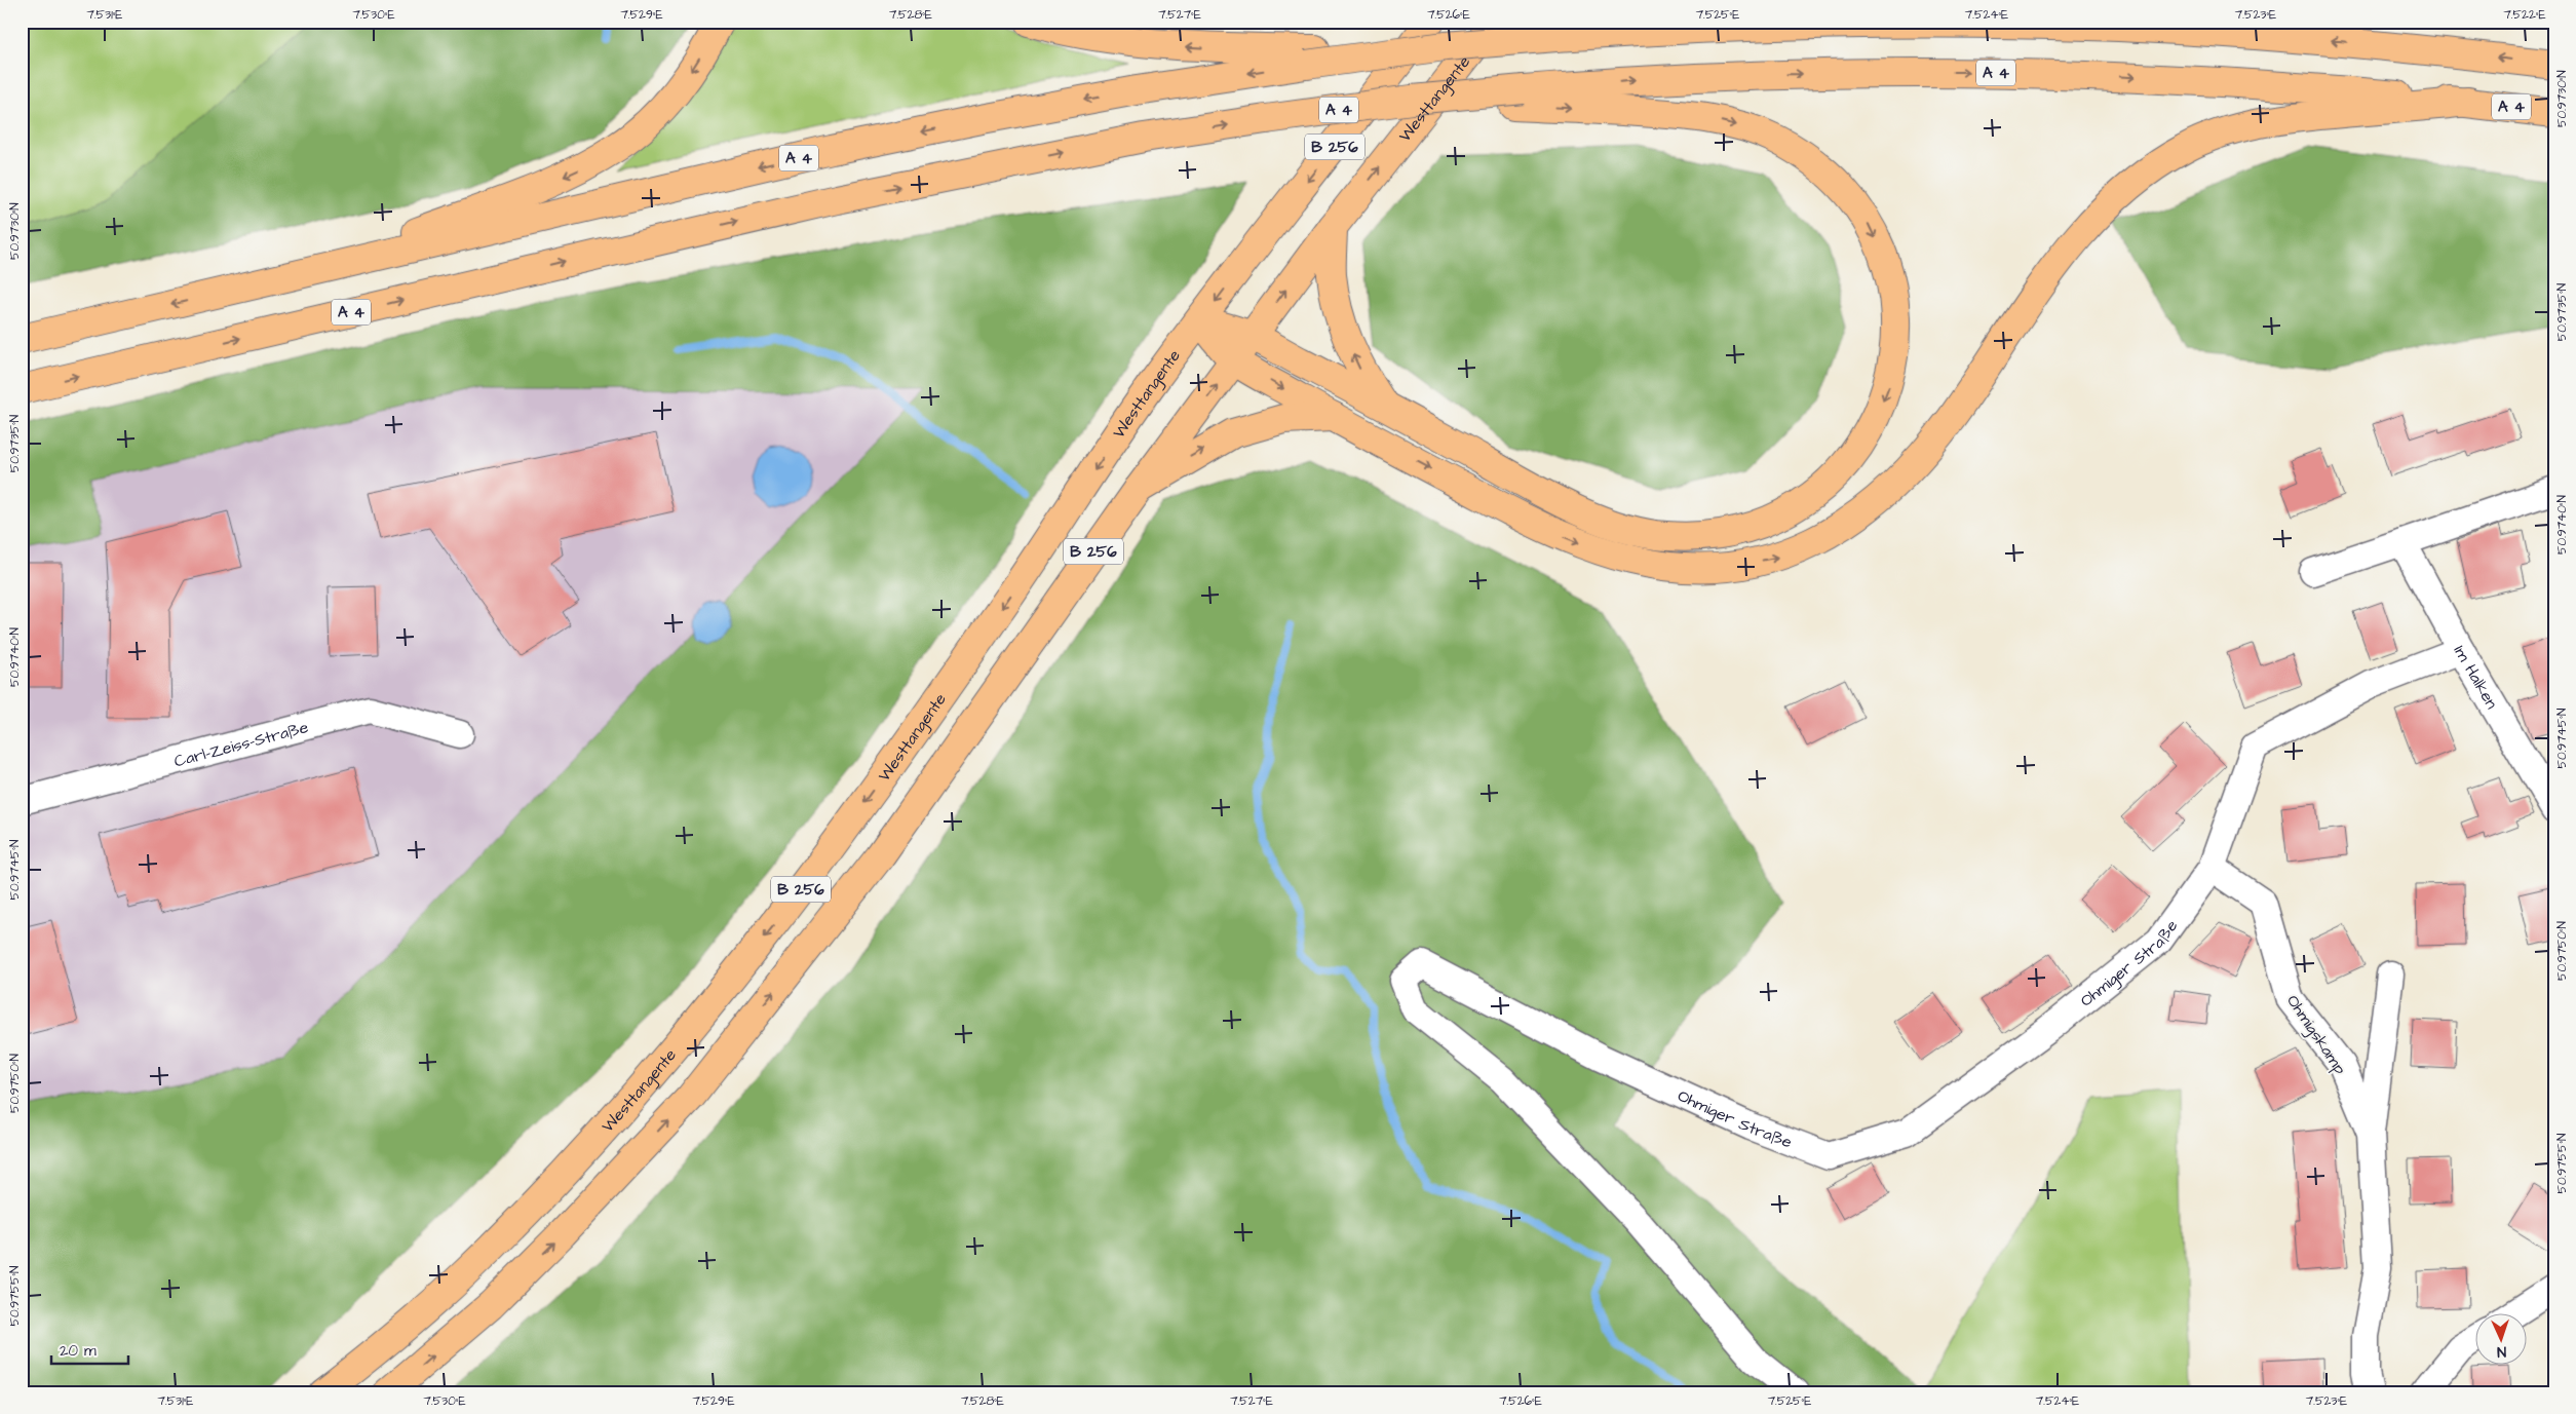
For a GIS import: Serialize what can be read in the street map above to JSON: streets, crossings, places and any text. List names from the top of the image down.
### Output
{
  "streets": {
    "main road": ["A 4", "Westtangente", "B 256"],
    "street": [
      "Im Halken",
      "Carl-Zeiss-Straße",
      "Ohmiger Straße",
      "Ohmigskamp"
    ]
  },
  "crossings": [
    ["Im Halken", "Ohmiger Straße"],
    ["Ohmiger Straße", "Ohmigskamp"]
  ],
  "scale_bar": "20 m",
  "north": "bottom",
  "coordinates": [
    "7.531°E",
    "7.530°E",
    "7.529°E",
    "7.528°E",
    "7.527°E",
    "7.526°E",
    "7.525°E",
    "7.524°E",
    "7.523°E",
    "7.522°E",
    "50.9730°N",
    "50.9735°N",
    "50.9740°N",
    "50.9745°N",
    "50.9750°N",
    "50.9755°N"
  ]
}
